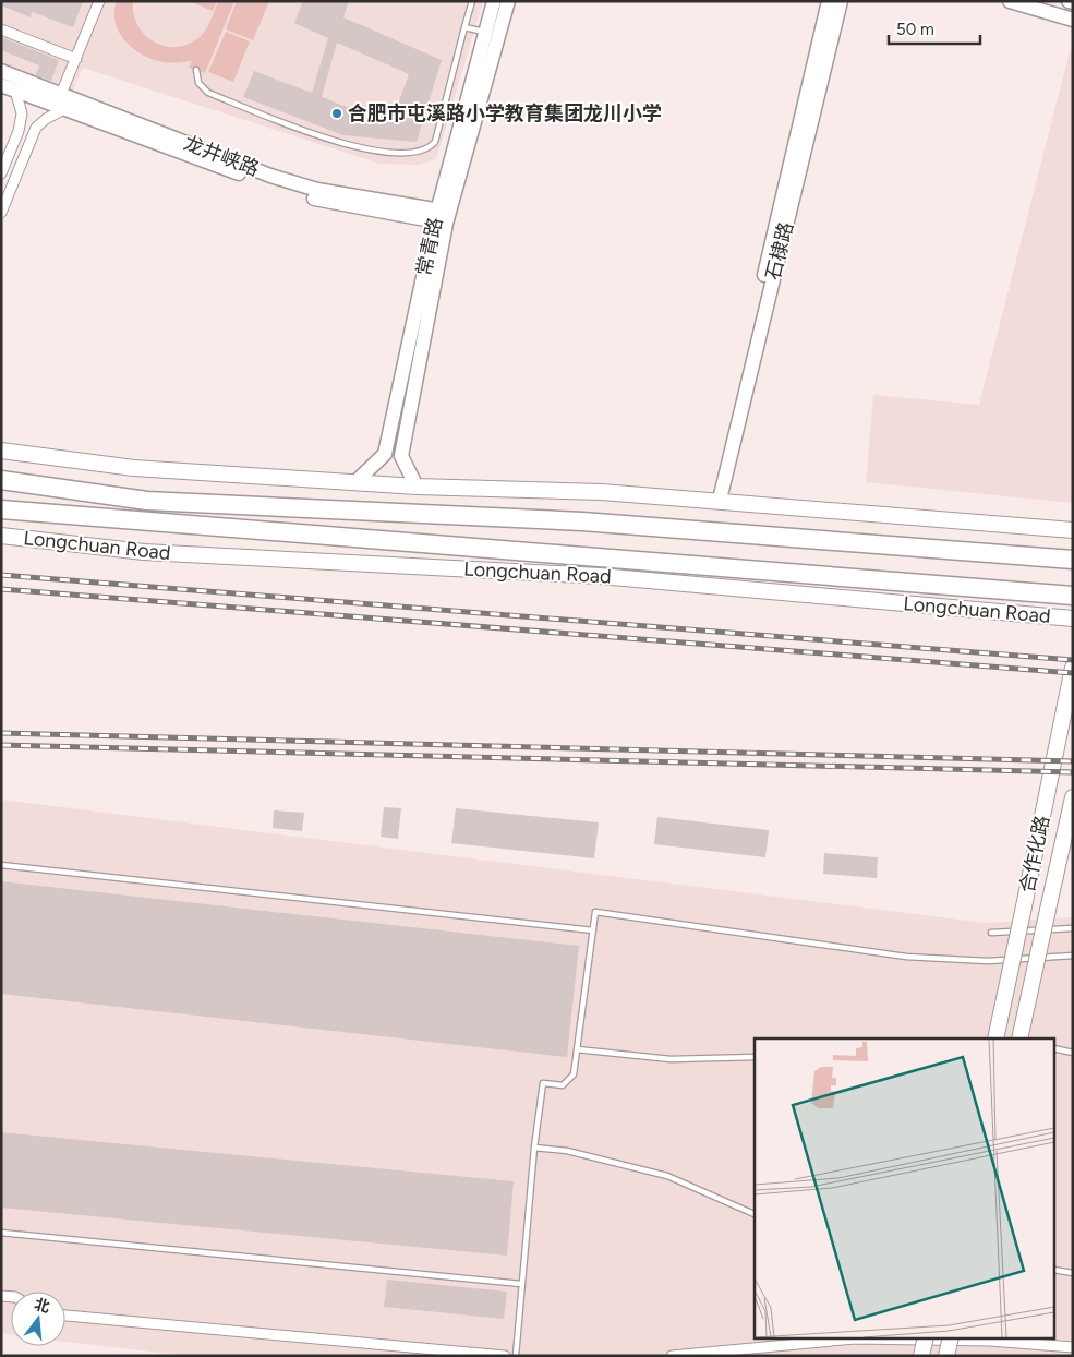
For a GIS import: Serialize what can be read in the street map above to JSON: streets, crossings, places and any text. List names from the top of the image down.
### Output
{
  "streets": {
    "highway": ["Longchuan Road"],
    "main road": ["合作化路"],
    "street": ["龙井峡路", "常青路", "石棣路"]
  },
  "crossings": [
    ["龙井峡路", "常青路"]
  ],
  "places": ["合肥市屯溪路小学教育集团龙川小学"],
  "scale_bar": "50 m",
  "north": "top"
}
